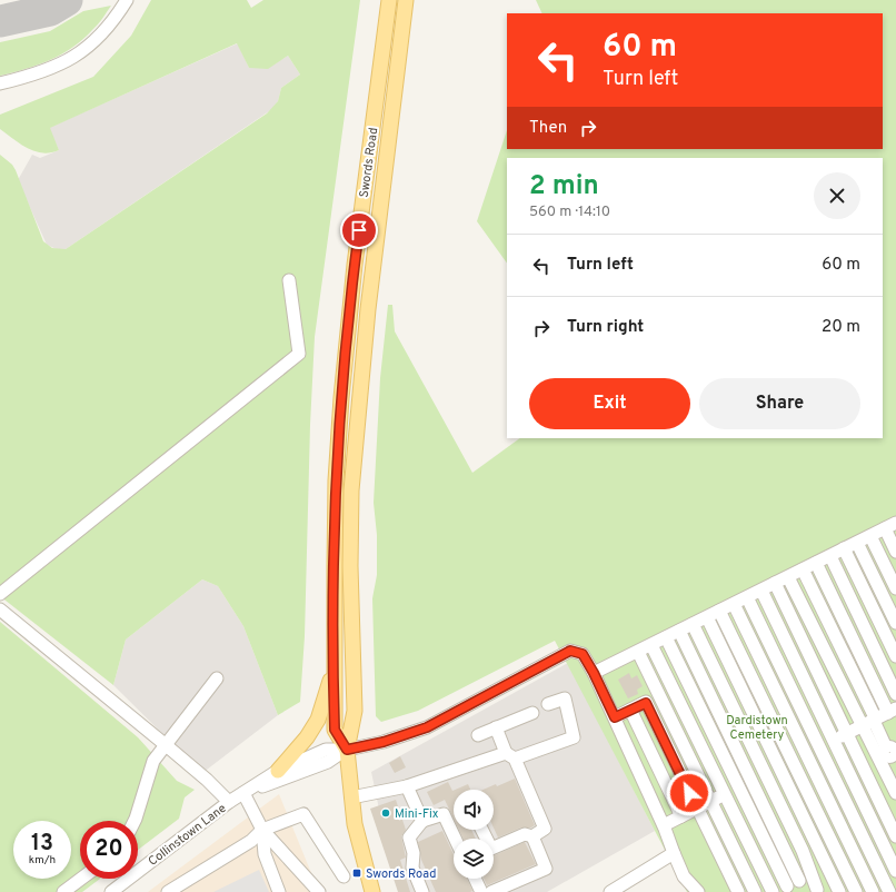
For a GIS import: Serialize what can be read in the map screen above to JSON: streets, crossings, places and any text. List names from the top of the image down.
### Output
{
  "streets": {
    "main road": ["Swords Road"],
    "street": ["Collinstown Lane"]
  },
  "crossings": [
    ["Swords Road", "Collinstown Lane"]
  ],
  "parks": ["Dardistown Cemetery"],
  "places": {
    "other": ["Mini-Fix"],
    "transit": ["Swords Road"]
  },
  "page": {
    "turn": ["60 m", "Turn left"],
    "then": "Then",
    "heading": ["2 min", "560 m · 14:10"],
    "list": [
      {
        "name": "Turn left",
        "value": "60 m"
      },
      {
        "name": "Turn right",
        "value": "20 m"
      }
    ],
    "buttons": ["Exit", "Share"],
    "speed": "13 km/h",
    "limit": "20"
  }
}
